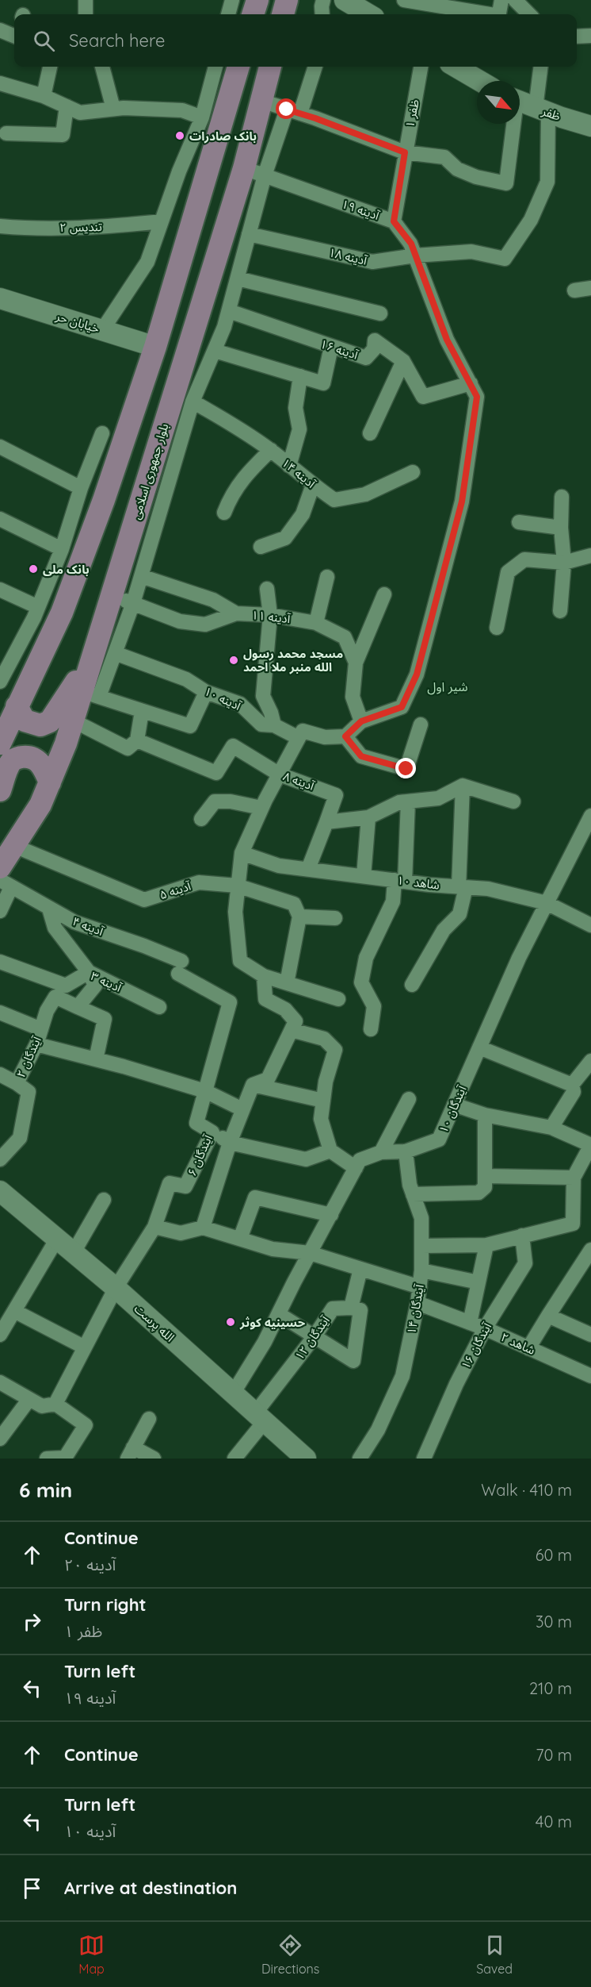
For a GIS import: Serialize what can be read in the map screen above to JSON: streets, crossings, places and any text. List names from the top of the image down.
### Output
{
  "streets": {
    "main road": ["بلوار جمهوری اسلامی"],
    "street": [
      "ظفر ۱",
      "ظفر",
      "آدینه ۱۹",
      "تندیس ۲",
      "آدینه ۱۸",
      "خیابان حر",
      "آدینه ۱۶",
      "آدینه ۱۴",
      "آدینه ۱۱",
      "آدینه ۱۰",
      "آدینه ۸",
      "شاهد ۱۰",
      "آدینه ۵",
      "آدینه ۴",
      "آدینه ۳",
      "آیندگان ۲",
      "آیندگان ۱۰",
      "آیندگان ۶",
      "آیندگان ۱۴",
      "الله پرست",
      "آیندگان ۱۲",
      "شاهد ۲",
      "آیندگان ۱۶"
    ]
  },
  "crossings": [
    ["ظفر ۱", "آدینه ۱۹"],
    ["ظفر", "آدینه ۱۸"],
    ["آدینه ۱۹", "آدینه ۱۸"],
    ["آدینه ۱۹", "آدینه ۱۶"],
    ["آدینه ۱۹", "بلوار جمهوری اسلامی"],
    ["آدینه ۱۹", "آدینه ۱۱"],
    ["بلوار جمهوری اسلامی", "آدینه ۱۱"],
    ["بلوار جمهوری اسلامی", "آدینه ۱۰"],
    ["بلوار جمهوری اسلامی", "آدینه ۵"],
    ["شاهد ۱۰", "آیندگان ۱۰"],
    ["آدینه ۴", "آیندگان ۶"],
    ["آیندگان ۱۰", "آیندگان ۱۴"],
    ["آیندگان ۱۰", "الله پرست"],
    ["آیندگان ۶", "الله پرست"],
    ["آیندگان ۱۴", "شاهد ۲"],
    ["الله پرست", "آیندگان ۱۲"],
    ["شاهد ۲", "آیندگان ۱۶"]
  ],
  "districts": ["شیر اول"],
  "places": [
    "بانک صادرات",
    "بانک ملی",
    "مسجد محمد رسول الله منبر ملا احمد",
    "حسینیه کوثر"
  ],
  "north": "bottom right",
  "page": {
    "search": "Search here",
    "heading": ["6 min", "Walk · 410 m"],
    "list": [
      ["Continue", "آدینه ۲۰", "60 m"],
      ["Turn right", "ظفر ۱", "30 m"],
      ["Turn left", "آدینه ۱۹", "210 m"],
      ["Continue", "70 m"],
      ["Turn left", "آدینه ۱۰", "40 m"],
      "Arrive at destination"
    ],
    "nav": ["Map", "Directions", "Saved"]
  }
}
